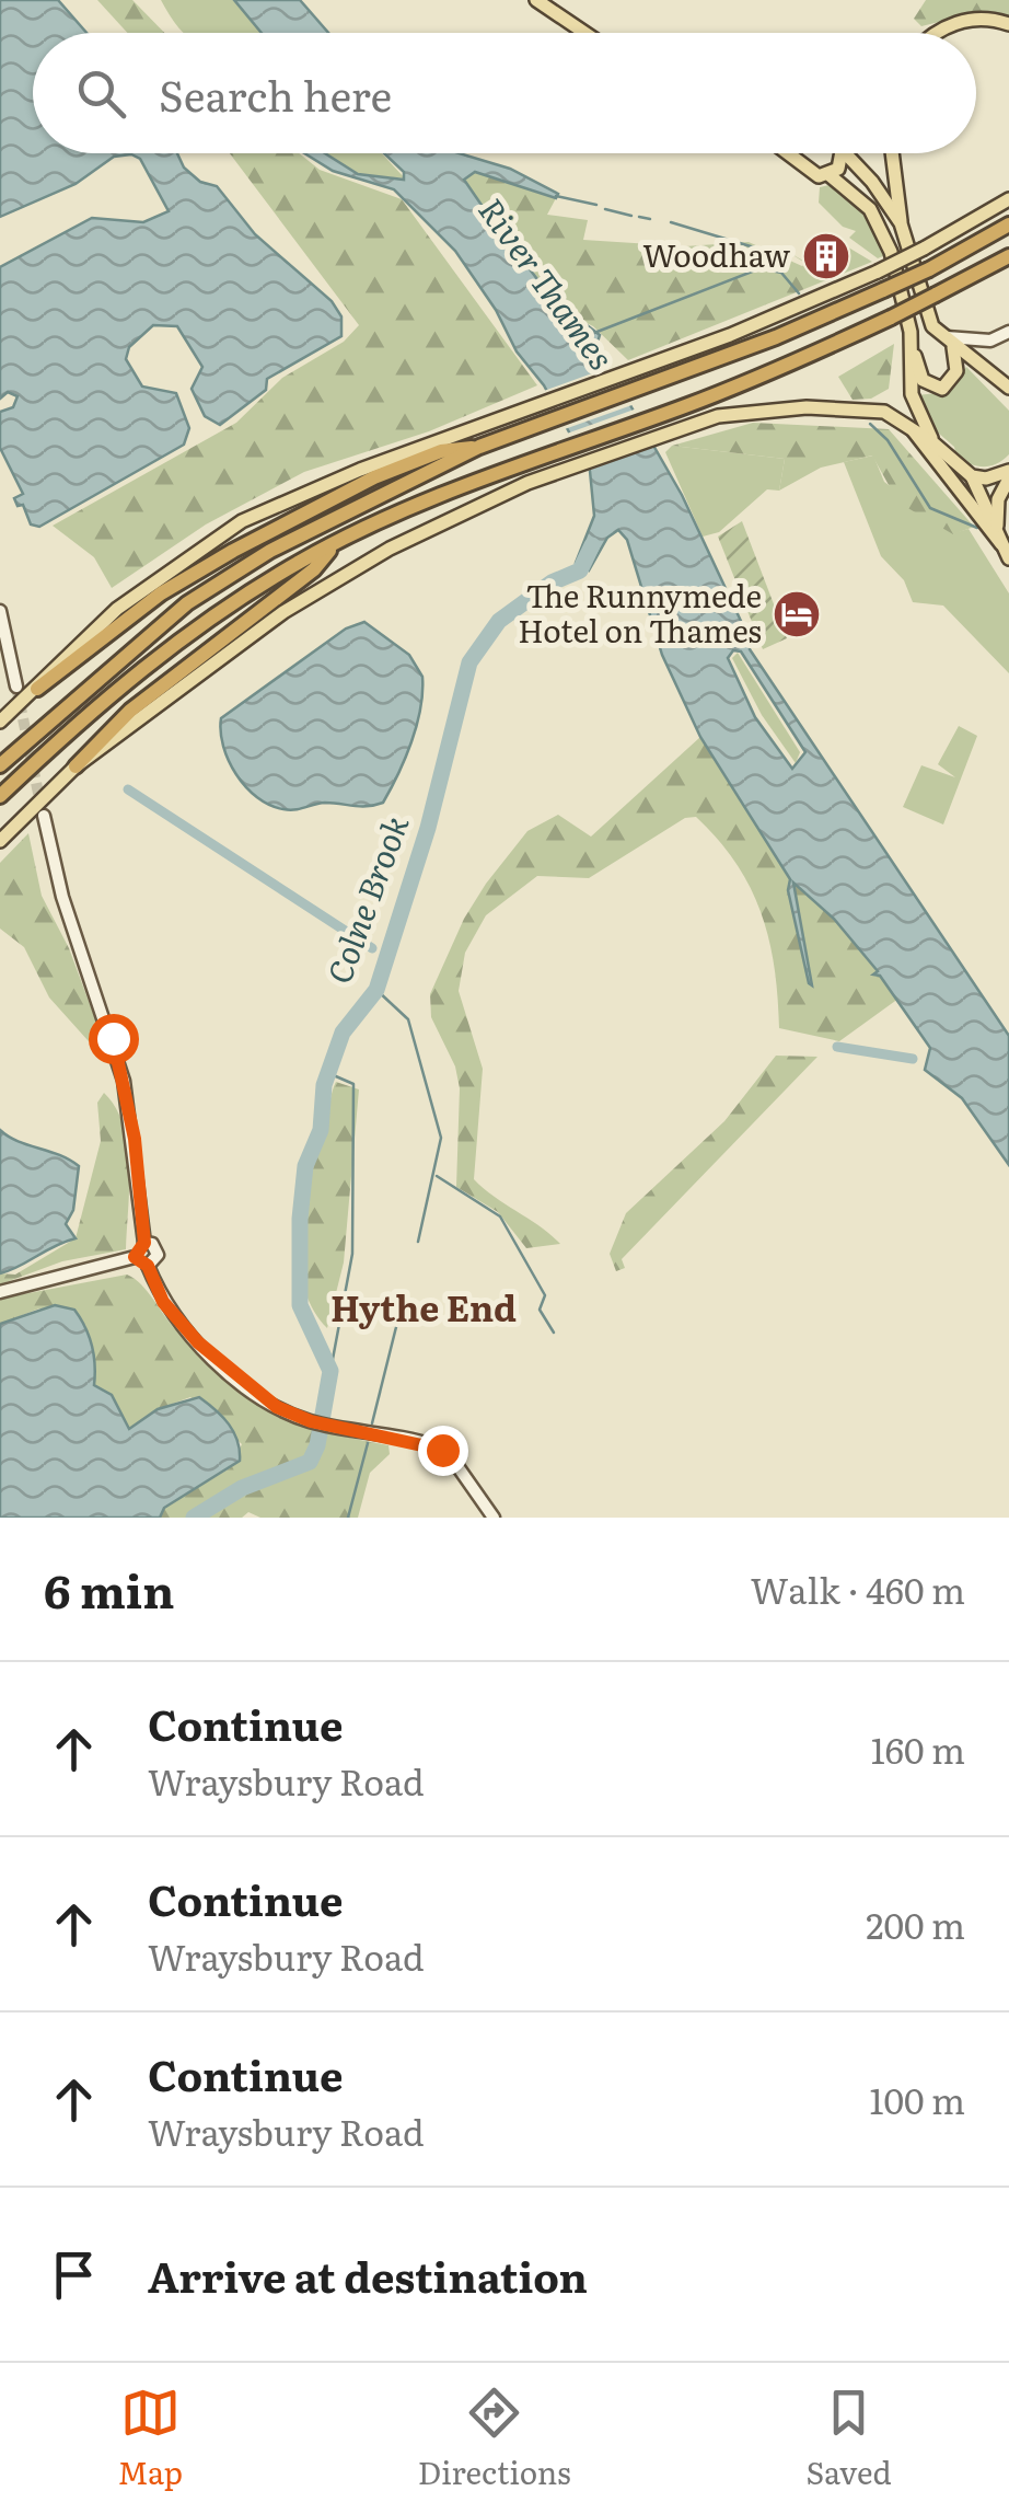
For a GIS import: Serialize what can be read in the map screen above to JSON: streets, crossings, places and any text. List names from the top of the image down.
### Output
{
  "districts": ["Hythe End"],
  "water": ["River Thames", "Colne Brook"],
  "places": {
    "building": ["Woodhaw"],
    "hotel": ["The Runnymede Hotel on Thames"]
  },
  "page": {
    "search": "Search here",
    "heading": ["6 min", "Walk · 460 m"],
    "list": [
      ["Continue", "Wraysbury Road", "160 m"],
      ["Continue", "Wraysbury Road", "200 m"],
      ["Continue", "Wraysbury Road", "100 m"],
      "Arrive at destination"
    ],
    "nav": ["Map", "Directions", "Saved"]
  }
}
